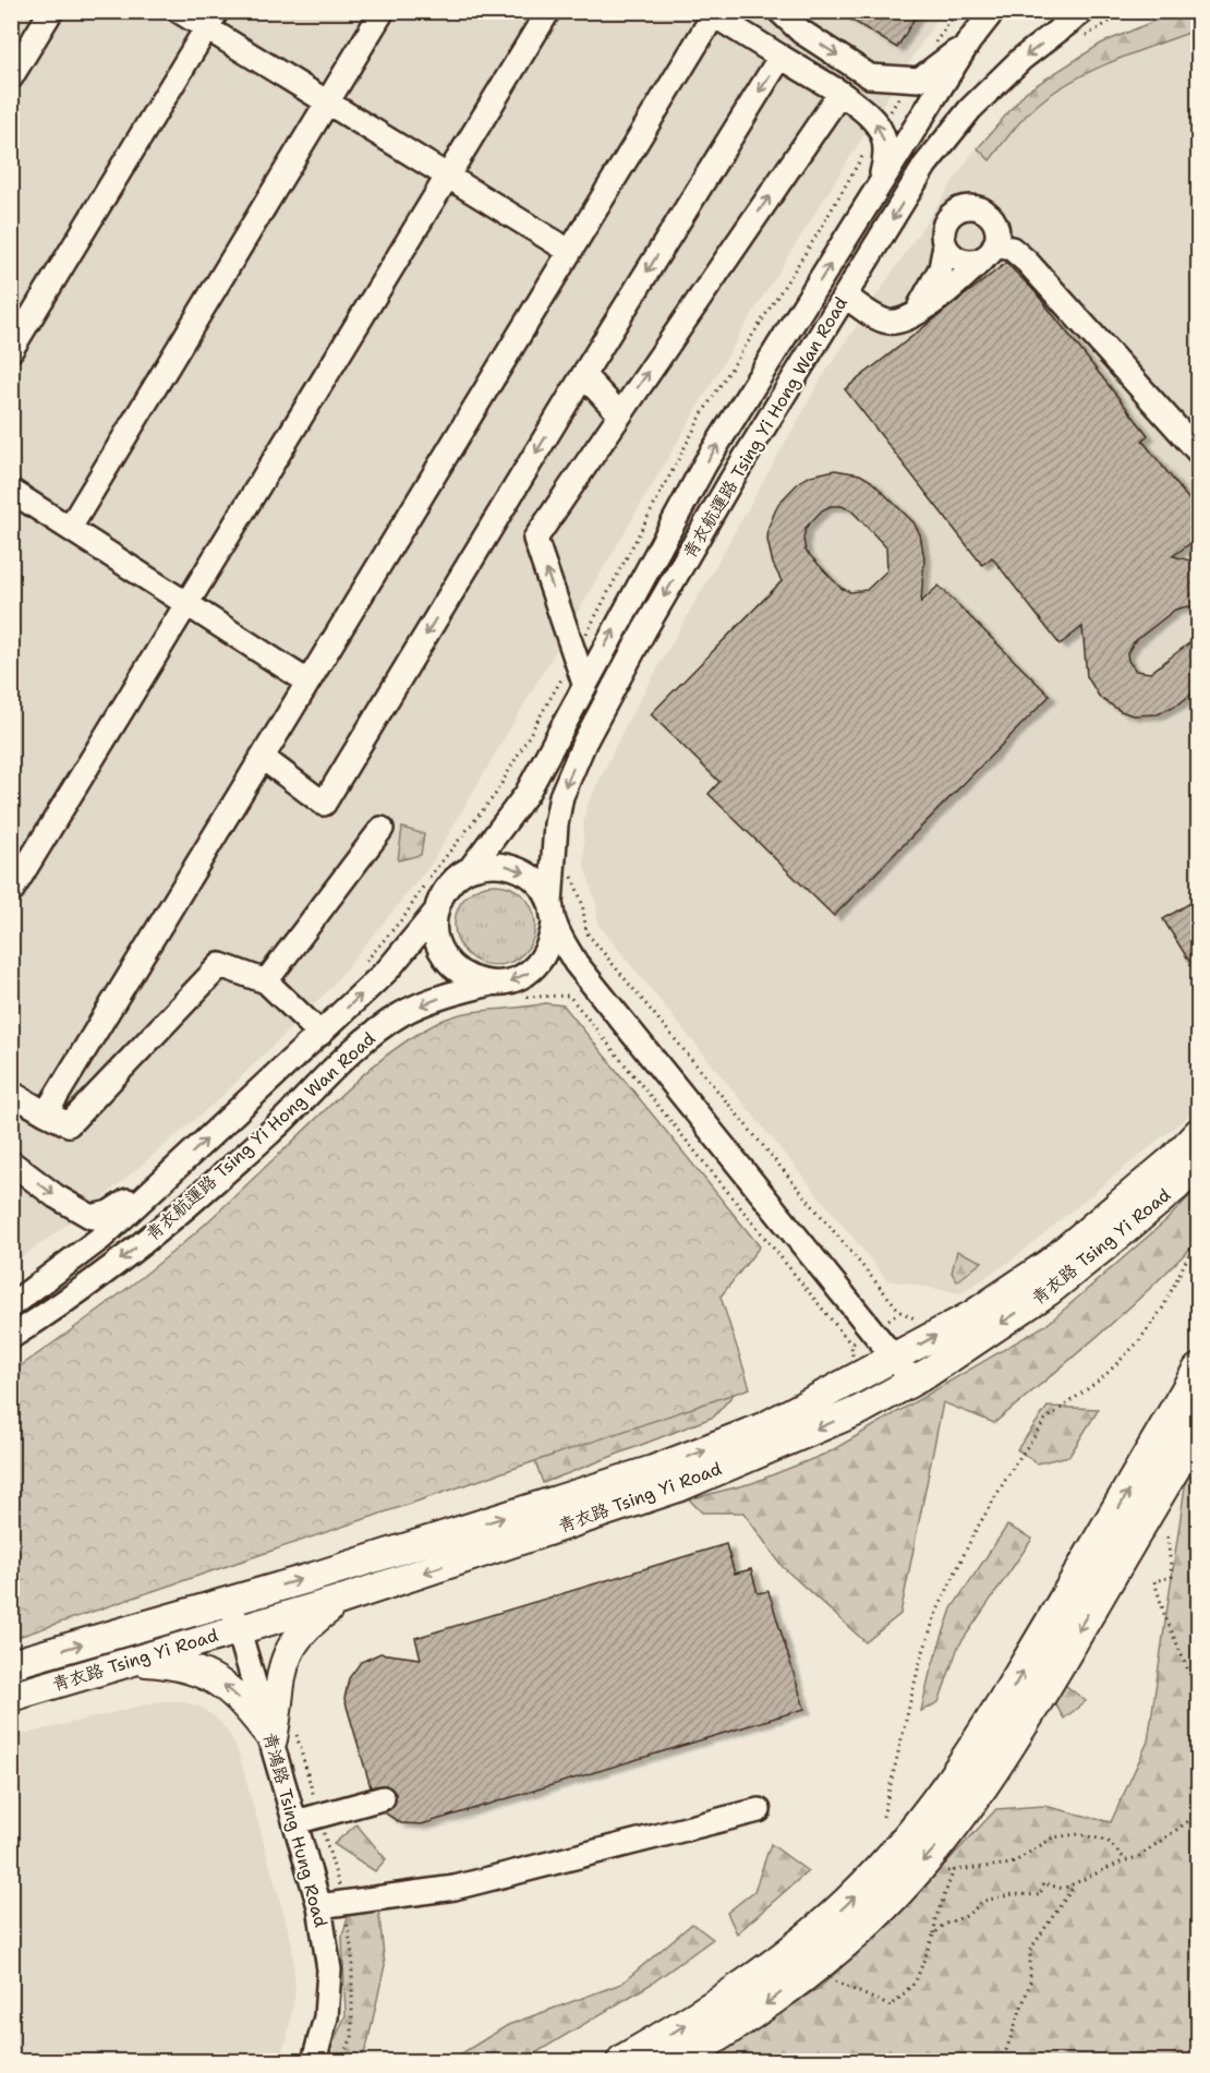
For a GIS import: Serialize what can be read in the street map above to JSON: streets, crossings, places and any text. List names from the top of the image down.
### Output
{
  "streets": {
    "main road": ["青衣路 Tsing Yi Road"],
    "street": ["青衣航運路 Tsing Yi Hong Wan Road", "青鴻路 Tsing Hung Road"]
  },
  "crossings": [
    ["青衣路 Tsing Yi Road", "青鴻路 Tsing Hung Road"]
  ]
}
